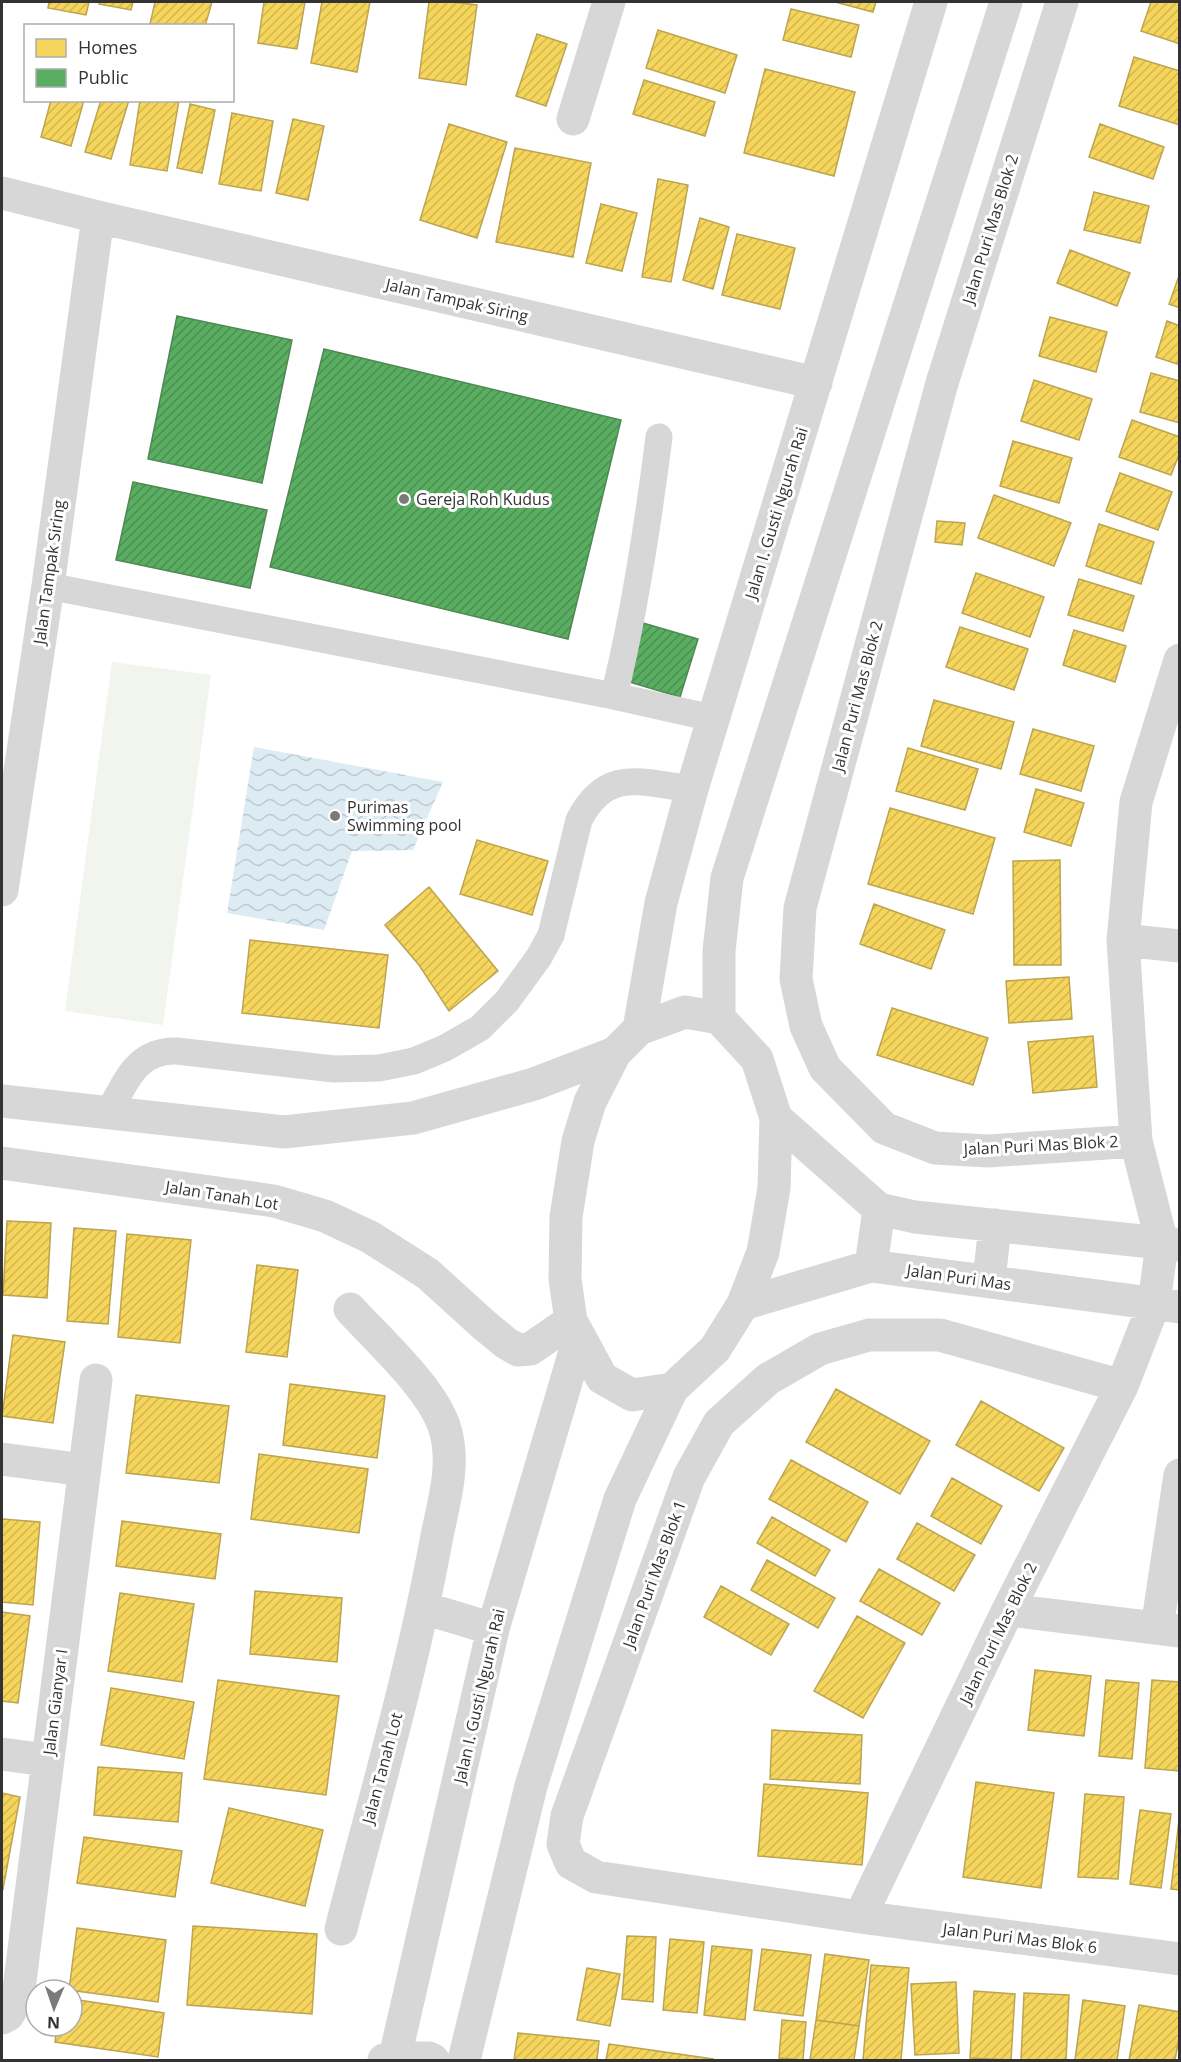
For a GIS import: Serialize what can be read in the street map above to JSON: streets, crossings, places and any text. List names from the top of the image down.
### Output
{
  "streets": {
    "street": [
      "Jalan Puri Mas Blok 2",
      "Jalan Tampak Siring",
      "Jalan I. Gusti Ngurah Rai",
      "Jalan Tanah Lot",
      "Jalan Puri Mas",
      "Jalan Puri Mas Blok 1",
      "Jalan Gianyar I",
      "Jalan Puri Mas Blok 6"
    ]
  },
  "crossings": [
    ["Jalan Puri Mas Blok 2", "Jalan Puri Mas"],
    ["Jalan Puri Mas Blok 2", "Jalan Puri Mas Blok 1"],
    ["Jalan Puri Mas Blok 2", "Jalan Puri Mas Blok 6"],
    ["Jalan Tampak Siring", "Jalan I. Gusti Ngurah Rai"],
    ["Jalan I. Gusti Ngurah Rai", "Jalan Tanah Lot"],
    ["Jalan Puri Mas Blok 1", "Jalan Puri Mas Blok 6"]
  ],
  "places": ["Gereja Roh Kudus", "Purimas Swimming pool"],
  "legend": ["Homes", "Public"],
  "north": "bottom"
}
